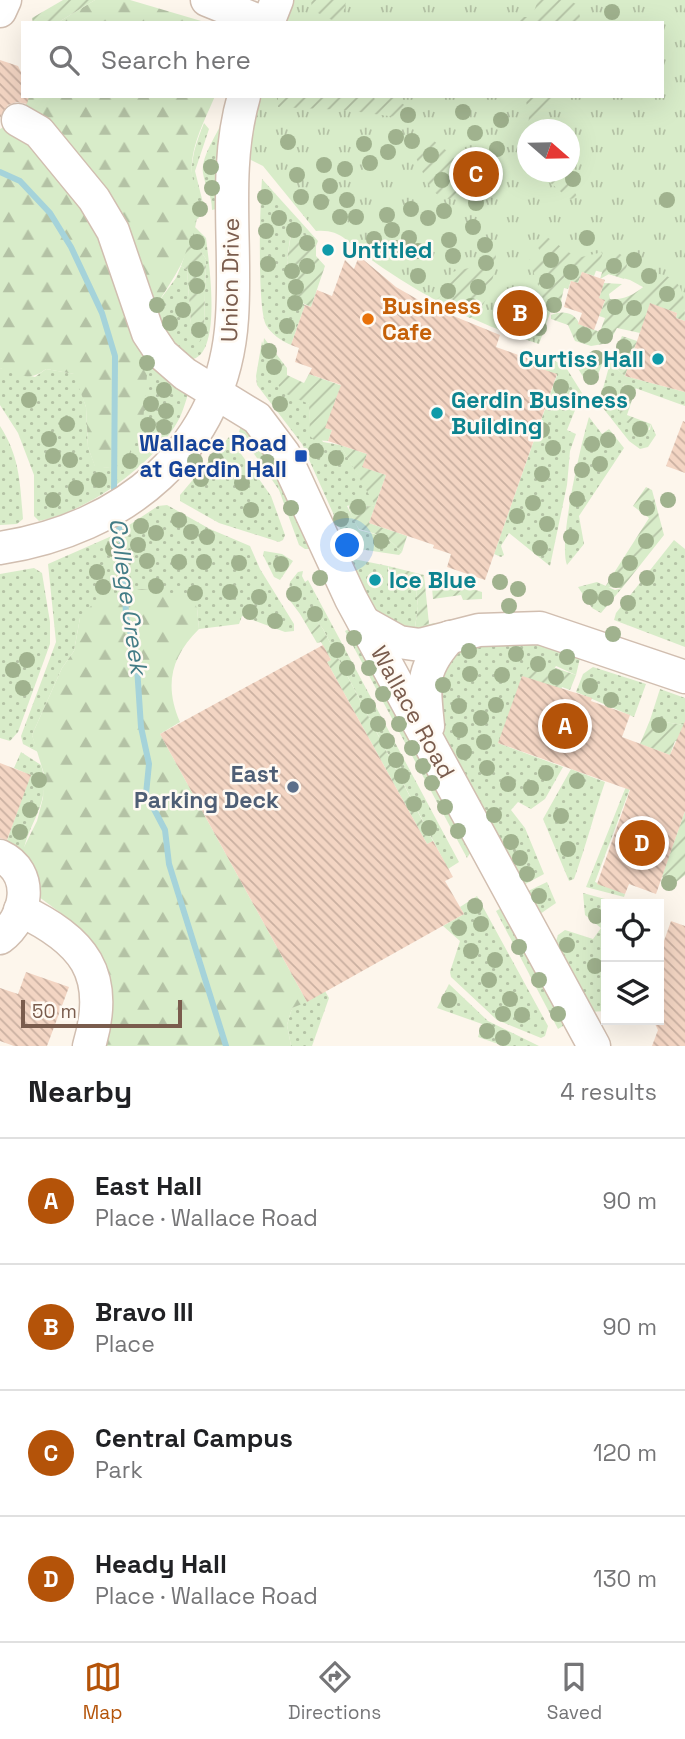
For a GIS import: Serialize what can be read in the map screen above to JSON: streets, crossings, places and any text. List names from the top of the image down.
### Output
{
  "streets": {
    "street": ["Union Drive", "Wallace Road"]
  },
  "crossings": [
    ["Union Drive", "Wallace Road"]
  ],
  "water": ["College Creek"],
  "places": {
    "other": [
      "Untitled",
      "Business Cafe",
      "Curtiss Hall",
      "Gerdin Business Building",
      "Ice Blue",
      "East Parking Deck"
    ],
    "transit": ["Wallace Road at Gerdin Hall"]
  },
  "scale_bar": "50 m",
  "north": "right",
  "page": {
    "search": "Search here",
    "pins": [
      "C",
      "B",
      "A",
      "D"
    ],
    "scale": "50 m",
    "heading": ["Nearby", "4 results"],
    "list": [
      {
        "mark": "A",
        "name": "East Hall",
        "note": "Place · Wallace Road",
        "value": "90 m"
      },
      {
        "mark": "B",
        "name": "Bravo III",
        "note": "Place",
        "value": "90 m"
      },
      {
        "mark": "C",
        "name": "Central Campus",
        "note": "Park",
        "value": "120 m"
      },
      {
        "mark": "D",
        "name": "Heady Hall",
        "note": "Place · Wallace Road",
        "value": "130 m"
      }
    ],
    "nav": ["Map", "Directions", "Saved"]
  }
}
